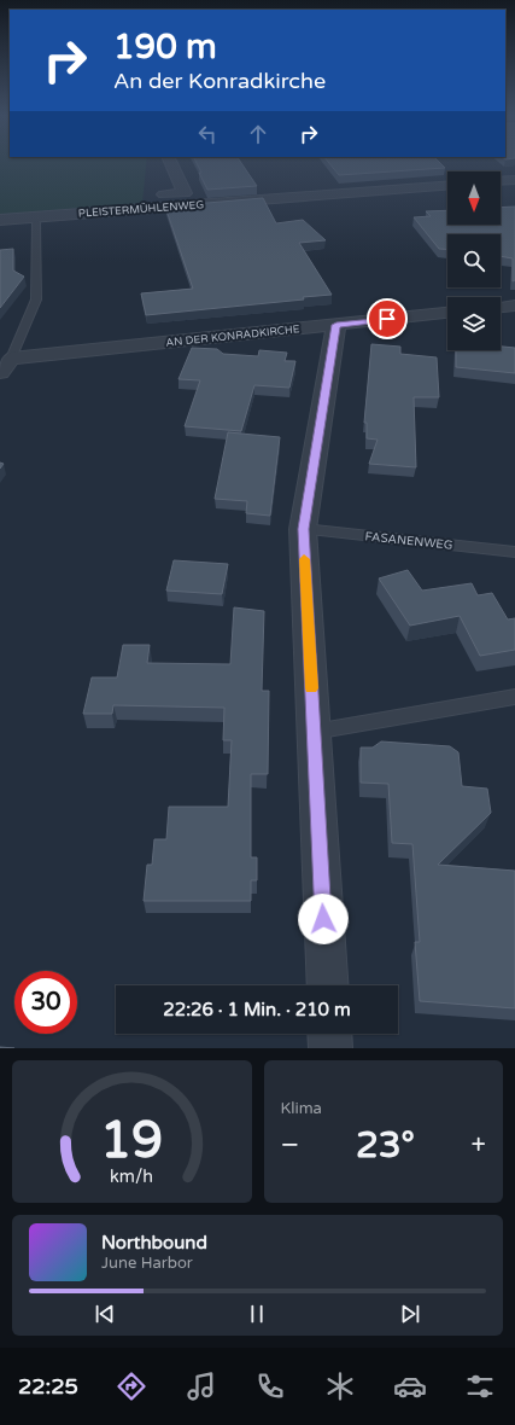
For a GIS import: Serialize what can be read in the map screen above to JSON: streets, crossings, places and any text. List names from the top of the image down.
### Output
{
  "streets": {
    "street": ["PLEISTERMÜHLENWEG", "AN DER KONRADKIRCHE"],
    "lane": ["FASANENWEG"]
  },
  "north": "bottom",
  "page": {
    "turn": ["190 m", "An der Konradkirche"],
    "limit": "30",
    "trip": "22:26 · 1 Min. · 210 m",
    "tile": "Klima",
    "heat": ["−", "23°", "+"],
    "song": ["Northbound", "June Harbor"],
    "tabs": "22:25",
    "gauge": ["19", "km/h"]
  }
}
